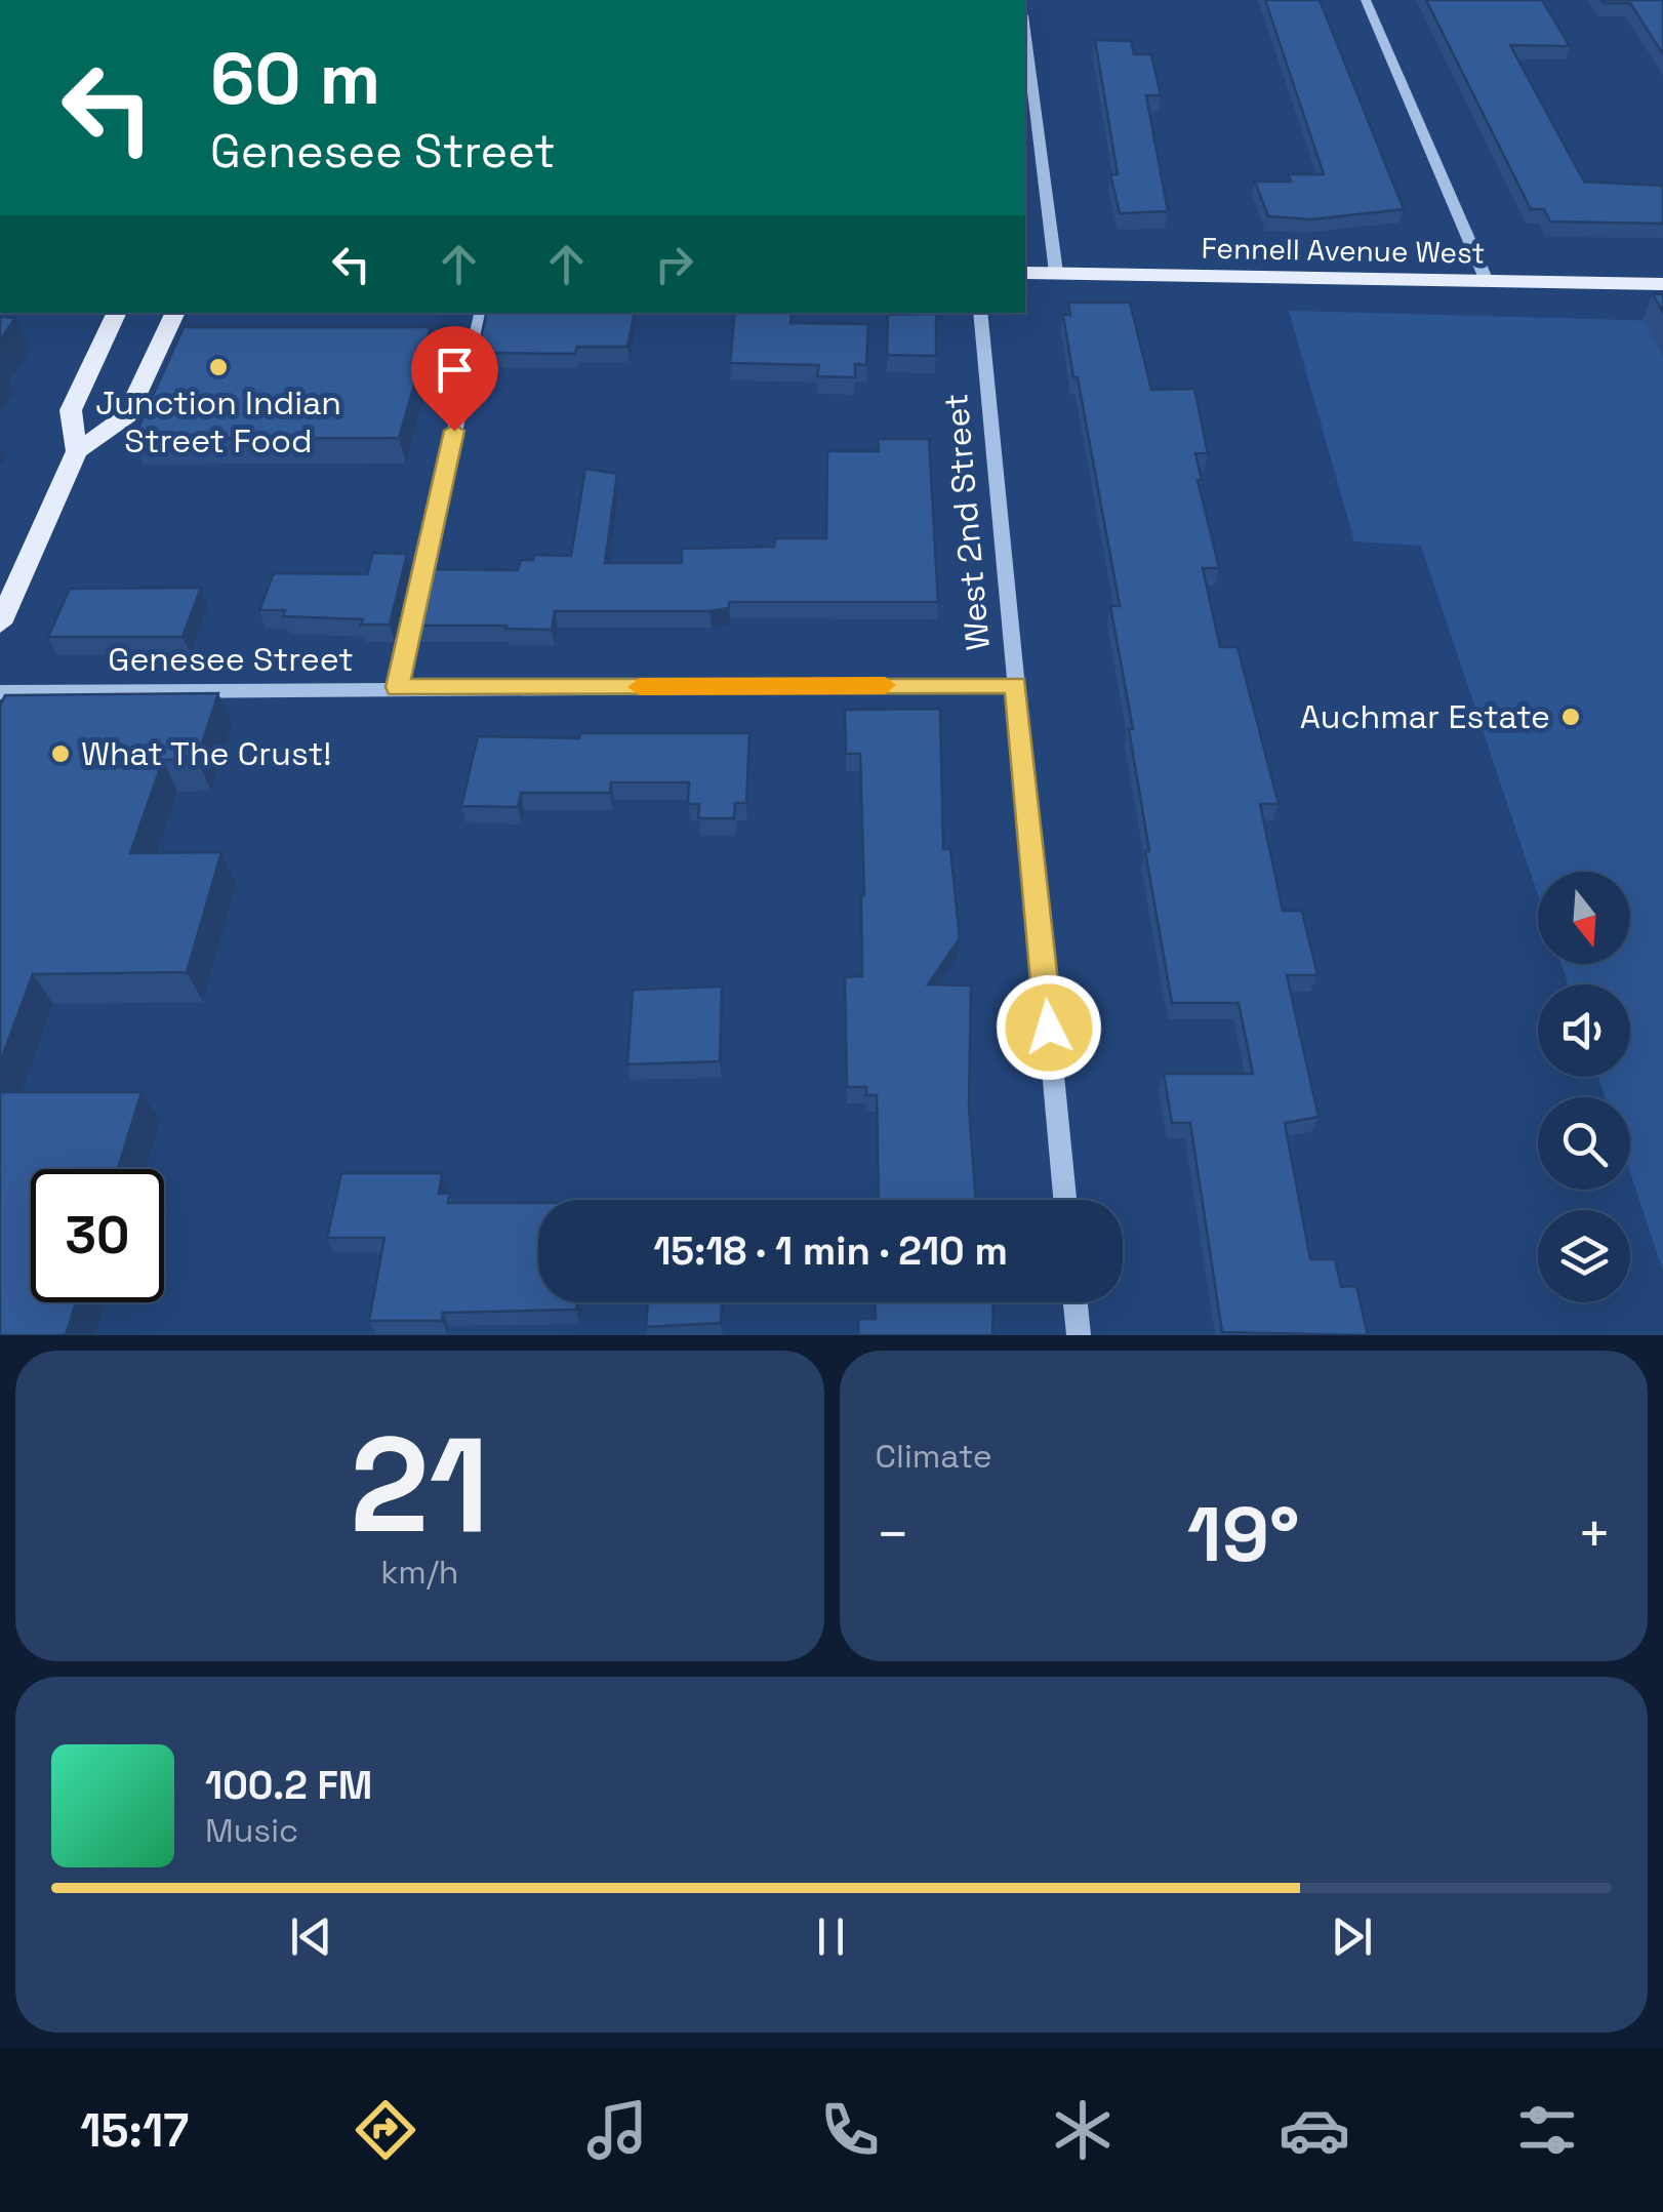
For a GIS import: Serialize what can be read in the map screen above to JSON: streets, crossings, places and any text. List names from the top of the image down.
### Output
{
  "streets": {
    "main road": ["Fennell Avenue West"],
    "street": ["West 2nd Street", "Genesee Street"]
  },
  "crossings": [
    ["West 2nd Street", "Genesee Street"]
  ],
  "places": ["Junction Indian Street Food", "Auchmar Estate", "What The Crust!"],
  "north": "bottom",
  "page": {
    "turn": ["60 m", "Genesee Street"],
    "limit": "30",
    "trip": "15:18 · 1 min · 210 m",
    "tile": [
      ["21", "km/h"],
      "Climate"
    ],
    "heat": ["−", "19°", "+"],
    "song": ["100.2 FM", "Music"],
    "tabs": "15:17"
  }
}
